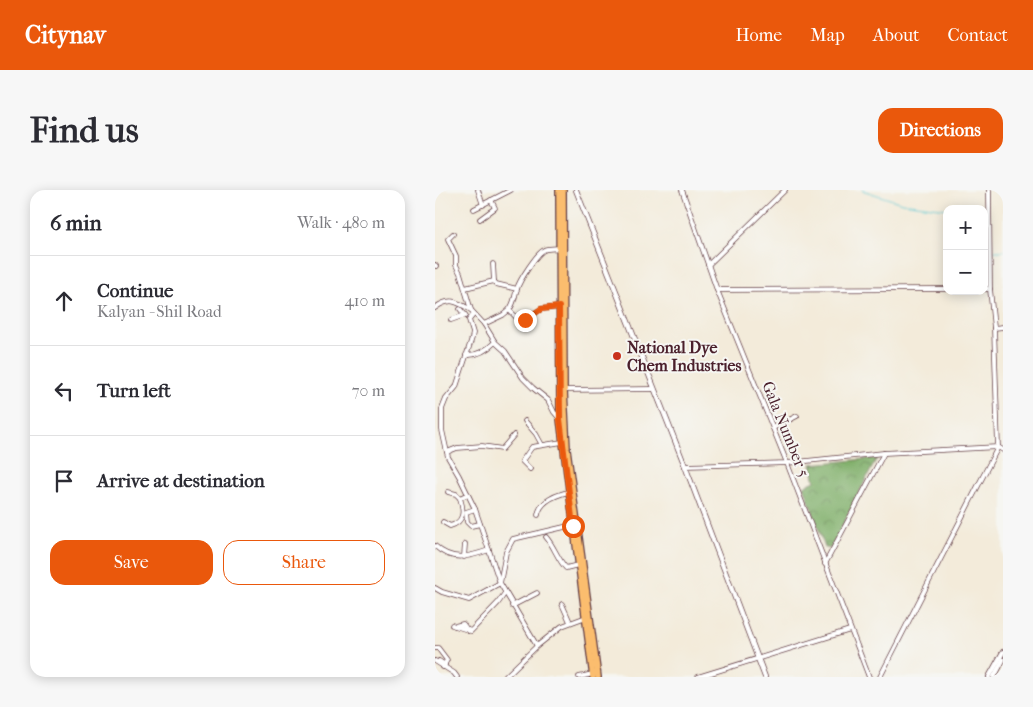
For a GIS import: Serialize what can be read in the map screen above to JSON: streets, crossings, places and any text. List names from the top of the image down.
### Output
{
  "streets": {
    "street": ["Gala Number 5"]
  },
  "places": ["National Dye Chem Industries"],
  "page": {
    "header": "Citynav",
    "nav": [
      "Home",
      "Map",
      "About",
      "Contact"
    ],
    "buttons": [
      "Directions",
      ["Save", "Share"]
    ],
    "title": "Find us",
    "heading": ["6 min", "Walk · 480 m"],
    "map_buttons": ["+", "−"],
    "list": [
      ["Continue", "Kalyan - Shil Road", "410 m"],
      ["Turn left", "70 m"],
      "Arrive at destination"
    ]
  }
}
